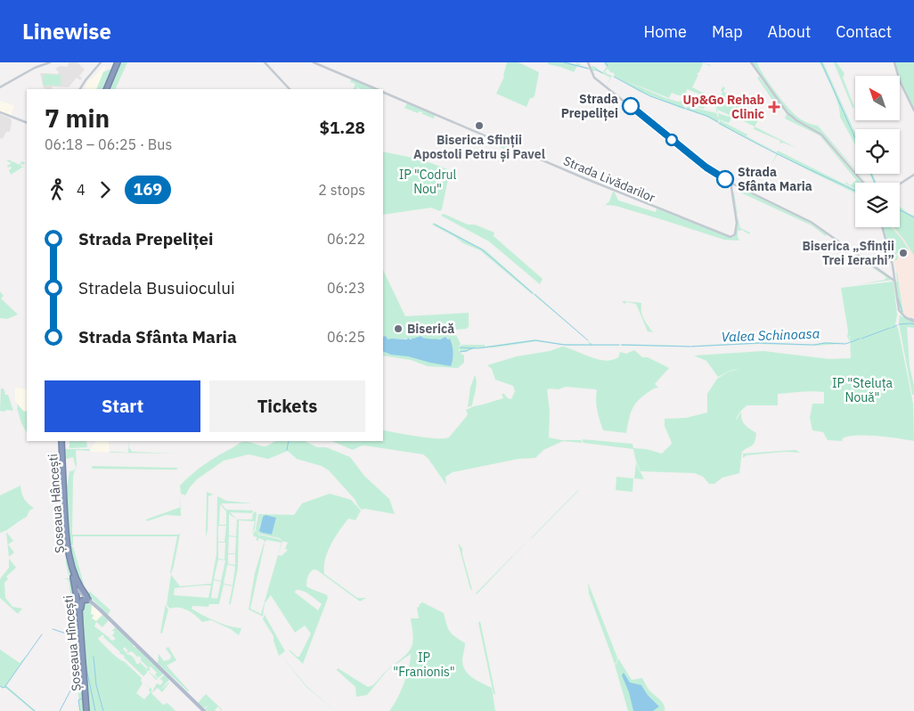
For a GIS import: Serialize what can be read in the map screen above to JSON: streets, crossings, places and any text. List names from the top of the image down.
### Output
{
  "streets": {
    "highway": ["Șoseaua Hâncești", "Șoseaua Hîncești"],
    "street": ["Strada Livădarilor"]
  },
  "water": ["Valea Schinoasa"],
  "parks": ["IP \"Codrul Nou\"", "IP \"Steluța Nouă\"", "IP \"Franionis\""],
  "places": {
    "other": [
      "Strada Prepeliței",
      "Biserica Sfinții Apostoli Petru și Pavel",
      "Strada Sfânta Maria",
      "Biserica „Sfinții Trei Ierarhi”",
      "Biserică"
    ],
    "health": ["Up&Go Rehab Clinic"]
  },
  "lines": ["bus line 169"],
  "north": "top left",
  "page": {
    "header": "Linewise",
    "nav": [
      "Home",
      "Map",
      "About",
      "Contact"
    ],
    "heading": ["7 min", "06:18 – 06:25 · Bus", "$1.28"],
    "legs": ["4", "169", "2 stops"],
    "list": [
      {
        "name": "Strada Prepeliței",
        "value": "06:22"
      },
      {
        "name": "Stradela Busuiocului",
        "value": "06:23"
      },
      {
        "name": "Strada Sfânta Maria",
        "value": "06:25"
      }
    ],
    "buttons": ["Start", "Tickets"]
  }
}
